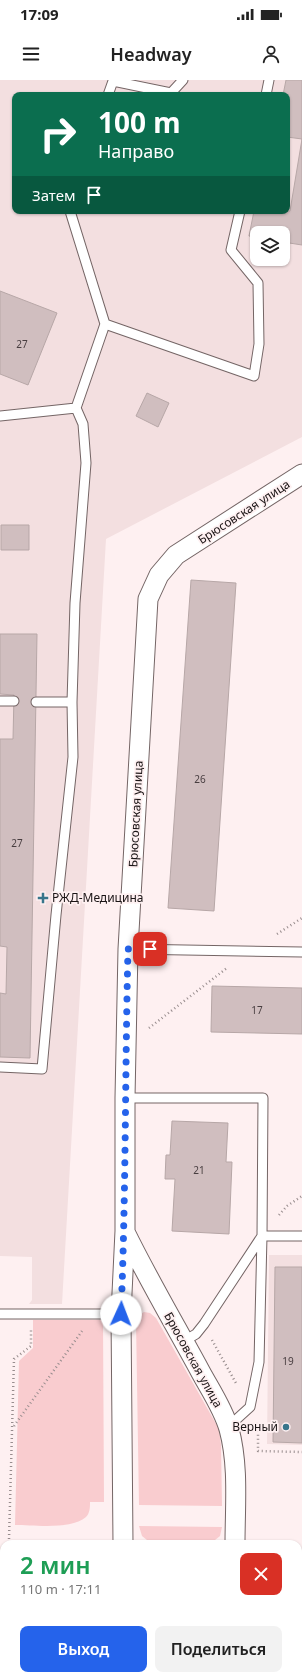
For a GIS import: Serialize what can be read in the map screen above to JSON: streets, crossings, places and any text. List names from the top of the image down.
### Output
{
  "streets": {
    "street": ["Брюсовская улица"]
  },
  "places": {
    "health": ["РЖД-Медицина"],
    "other": ["Верный"]
  },
  "house_numbers": [
    "27",
    "26",
    "27",
    "17",
    "21",
    "19"
  ],
  "page": {
    "status": "17:09",
    "header": "Headway",
    "turn": ["100 m", "Направо"],
    "then": "Затем",
    "heading": ["2 мин", "110 m · 17:11"],
    "buttons": ["Выход", "Поделиться"]
  }
}
